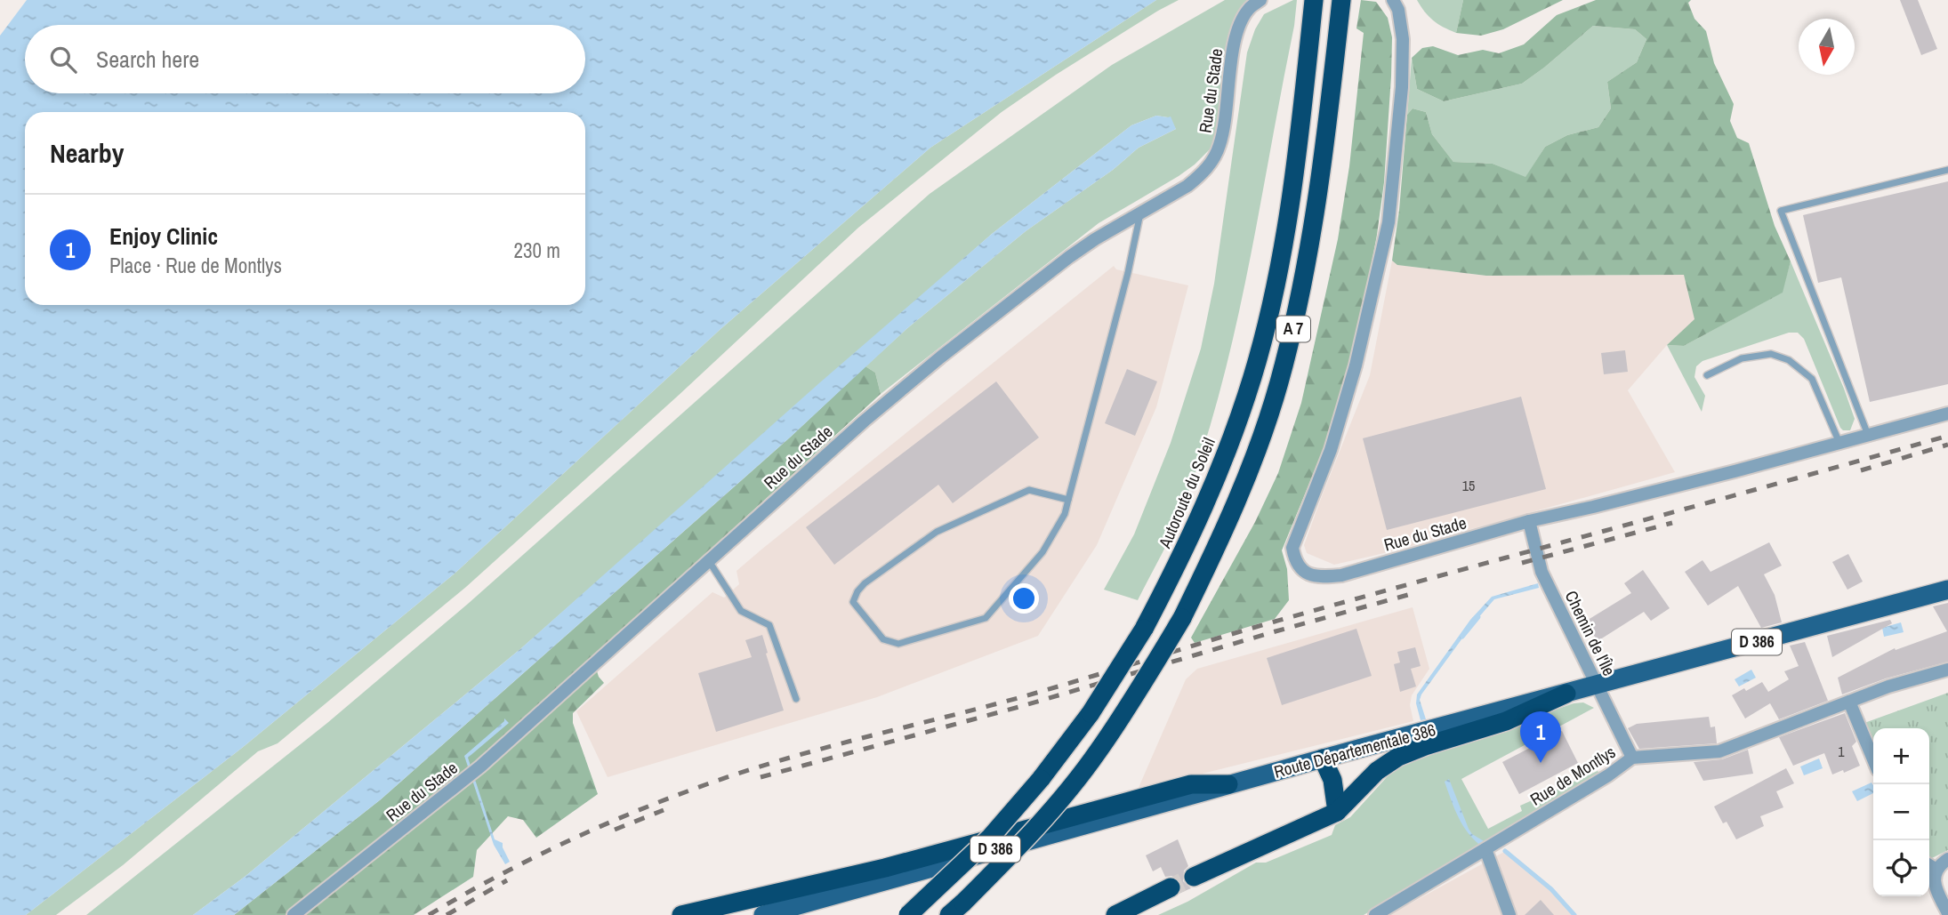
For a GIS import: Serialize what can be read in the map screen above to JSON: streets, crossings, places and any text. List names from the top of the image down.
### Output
{
  "streets": {
    "highway": ["A 7", "Autoroute du Soleil"],
    "main road": ["D 386", "Route Départementale 386"],
    "street": ["Rue du Stade", "Chemin de l'Île", "Rue de Montlys"]
  },
  "crossings": [
    ["Rue du Stade", "Chemin de l'Île"],
    ["Chemin de l'Île", "Route Départementale 386"],
    ["Chemin de l'Île", "Rue de Montlys"]
  ],
  "house_numbers": ["15", "1"],
  "north": "bottom",
  "page": {
    "search": "Search here",
    "heading": "Nearby",
    "list": [
      {
        "mark": "1",
        "name": "Enjoy Clinic",
        "note": "Place · Rue de Montlys",
        "value": "230 m"
      }
    ],
    "pins": "1",
    "map_buttons": ["+", "−"]
  }
}
